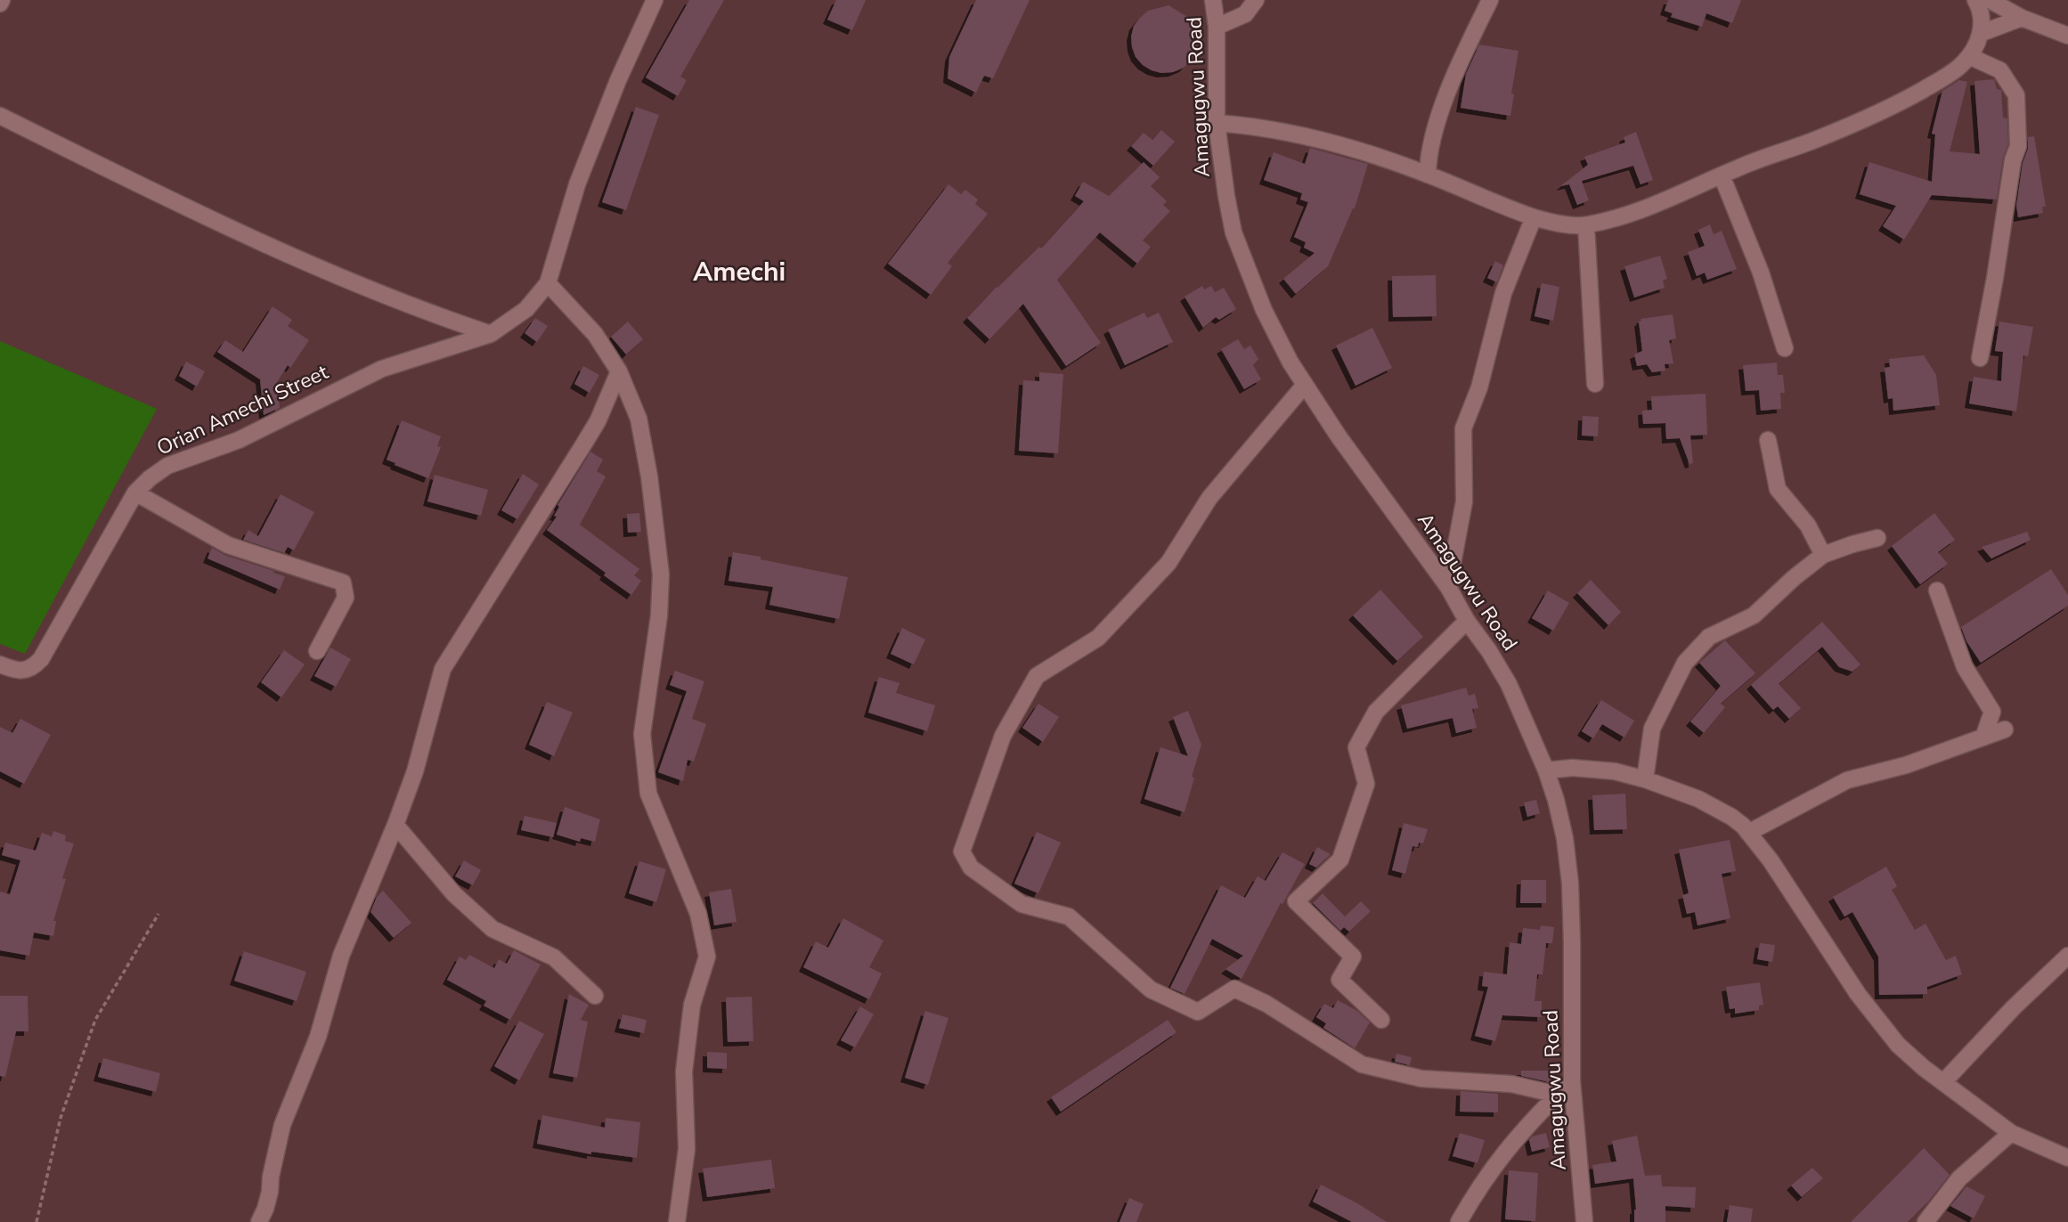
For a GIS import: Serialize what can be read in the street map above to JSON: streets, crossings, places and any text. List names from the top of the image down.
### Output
{
  "streets": {
    "street": ["Amagugwu Road", "Orian Amechi Street"]
  },
  "districts": ["Amechi"]
}
